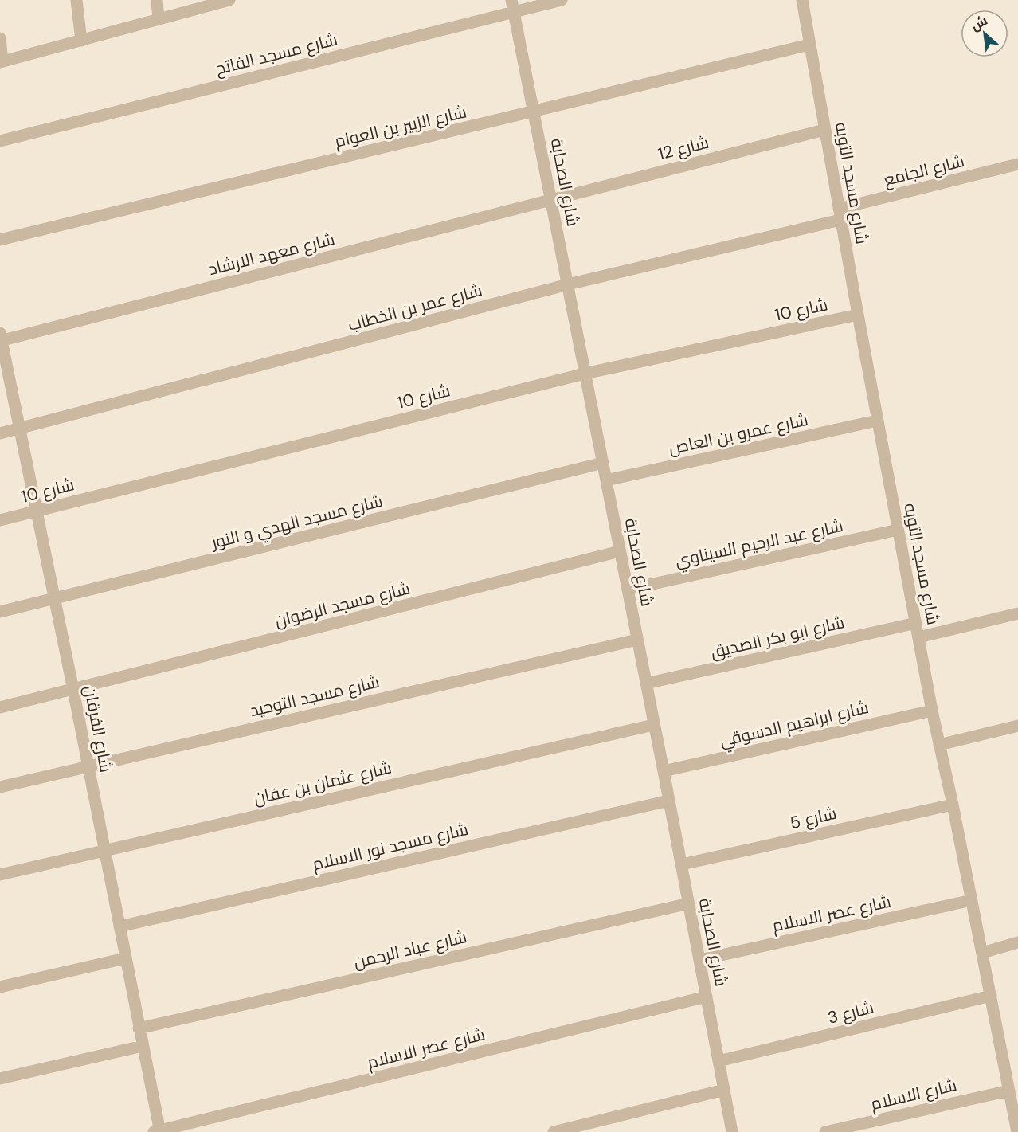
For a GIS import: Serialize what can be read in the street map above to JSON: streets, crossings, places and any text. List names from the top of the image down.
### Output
{
  "streets": {
    "street": [
      "شارع مسجد الفاتح",
      "شارع الزبير بن العوام",
      "شارع 12",
      "شارع الجامع",
      "شارع الصحابة",
      "شارع مسجد التوبه",
      "شارع معهد الارشاد",
      "شارع عمر بن الخطاب",
      "شارع 10",
      "شارع عمرو بن العاص",
      "شارع مسجد الهدي و النور",
      "شارع عبد الرحيم السيناوي",
      "شارع مسجد الرضوان",
      "شارع ابو بكر الصديق",
      "شارع مسجد التوحيد",
      "شارع ابراهيم الدسوقي",
      "شارع الفرقان",
      "شارع عثمان بن عفان",
      "شارع 5",
      "شارع مسجد نور الاسلام",
      "شارع عصر الاسلام",
      "شارع عباد الرحمن",
      "شارع 3",
      "شارع الاسلام"
    ]
  },
  "crossings": [
    ["شارع مسجد الفاتح", "شارع الصحابة"],
    ["شارع الزبير بن العوام", "شارع الصحابة"],
    ["شارع الزبير بن العوام", "شارع مسجد التوبه"],
    ["شارع 12", "شارع الصحابة"],
    ["شارع 12", "شارع مسجد التوبه"],
    ["شارع 12", "شارع معهد الارشاد"],
    ["شارع الجامع", "شارع مسجد التوبه"],
    ["شارع الجامع", "شارع عمر بن الخطاب"],
    ["شارع الصحابة", "شارع معهد الارشاد"],
    ["شارع الصحابة", "شارع عمر بن الخطاب"],
    ["شارع الصحابة", "شارع 10"],
    ["شارع الصحابة", "شارع عمرو بن العاص"],
    ["شارع الصحابة", "شارع مسجد الهدي و النور"],
    ["شارع الصحابة", "شارع عبد الرحيم السيناوي"],
    ["شارع الصحابة", "شارع مسجد الرضوان"],
    ["شارع الصحابة", "شارع ابو بكر الصديق"],
    ["شارع الصحابة", "شارع مسجد التوحيد"],
    ["شارع الصحابة", "شارع ابراهيم الدسوقي"],
    ["شارع الصحابة", "شارع عثمان بن عفان"],
    ["شارع الصحابة", "شارع 5"],
    ["شارع الصحابة", "شارع مسجد نور الاسلام"],
    ["شارع الصحابة", "شارع عصر الاسلام"],
    ["شارع الصحابة", "شارع عباد الرحمن"],
    ["شارع الصحابة", "شارع 3"],
    ["شارع مسجد التوبه", "شارع عمر بن الخطاب"],
    ["شارع مسجد التوبه", "شارع 10"],
    ["شارع مسجد التوبه", "شارع عمرو بن العاص"],
    ["شارع مسجد التوبه", "شارع عبد الرحيم السيناوي"],
    ["شارع مسجد التوبه", "شارع ابو بكر الصديق"],
    ["شارع مسجد التوبه", "شارع ابراهيم الدسوقي"],
    ["شارع مسجد التوبه", "شارع 5"],
    ["شارع مسجد التوبه", "شارع عصر الاسلام"],
    ["شارع مسجد التوبه", "شارع 3"],
    ["شارع مسجد التوبه", "شارع الاسلام"],
    ["شارع معهد الارشاد", "شارع الفرقان"],
    ["شارع عمر بن الخطاب", "شارع الفرقان"],
    ["شارع 10", "شارع الفرقان"],
    ["شارع مسجد الهدي و النور", "شارع الفرقان"],
    ["شارع مسجد الرضوان", "شارع الفرقان"],
    ["شارع مسجد التوحيد", "شارع الفرقان"],
    ["شارع الفرقان", "شارع عثمان بن عفان"],
    ["شارع الفرقان", "شارع مسجد نور الاسلام"],
    ["شارع الفرقان", "شارع عصر الاسلام"],
    ["شارع الفرقان", "شارع عباد الرحمن"]
  ],
  "north": "top left"
}
